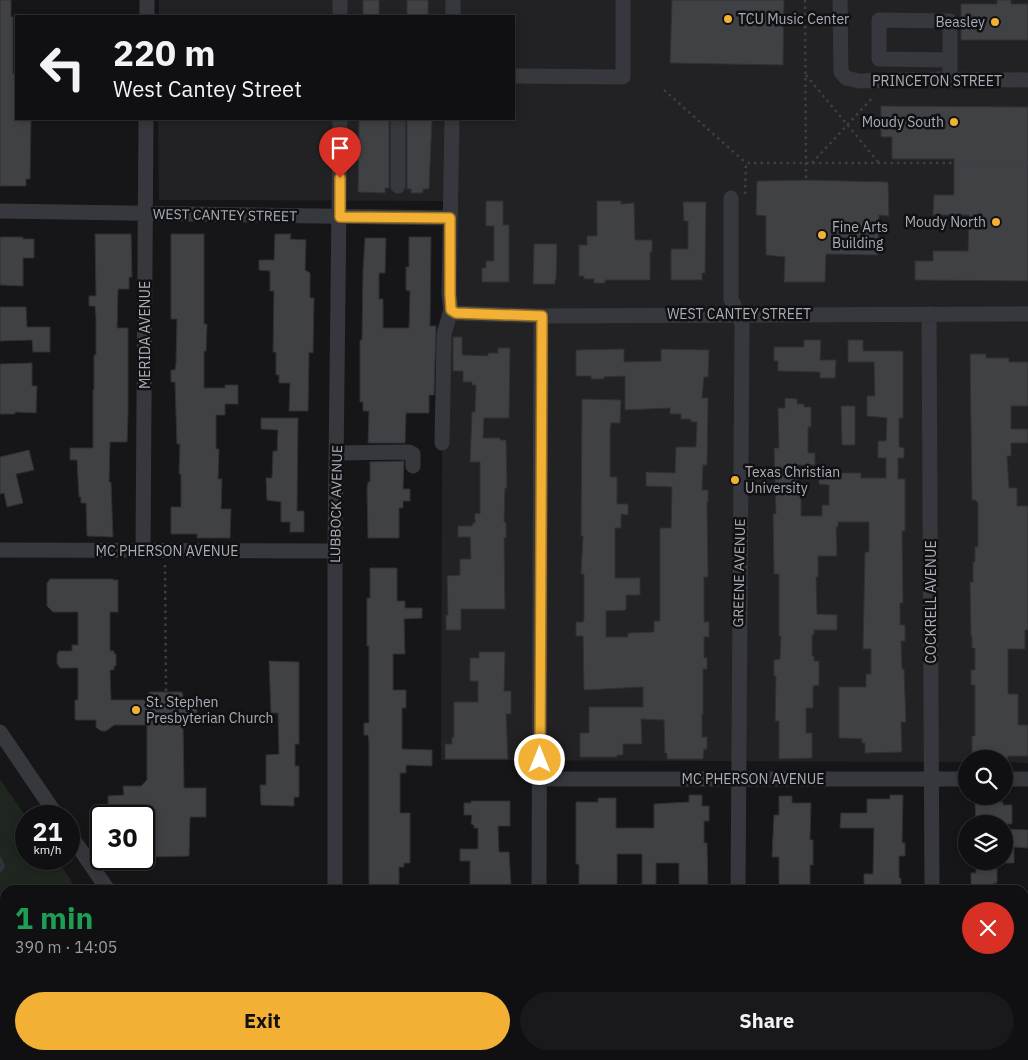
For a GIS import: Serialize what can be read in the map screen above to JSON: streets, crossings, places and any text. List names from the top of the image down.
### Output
{
  "streets": {
    "street": [
      "PRINCETON STREET",
      "WEST CANTEY STREET",
      "MERIDA AVENUE",
      "LUBBOCK AVENUE",
      "MC PHERSON AVENUE",
      "GREENE AVENUE",
      "COCKRELL AVENUE"
    ]
  },
  "crossings": [
    ["WEST CANTEY STREET", "MERIDA AVENUE"],
    ["WEST CANTEY STREET", "LUBBOCK AVENUE"],
    ["WEST CANTEY STREET", "GREENE AVENUE"],
    ["WEST CANTEY STREET", "COCKRELL AVENUE"],
    ["MERIDA AVENUE", "MC PHERSON AVENUE"],
    ["LUBBOCK AVENUE", "MC PHERSON AVENUE"],
    ["MC PHERSON AVENUE", "GREENE AVENUE"],
    ["MC PHERSON AVENUE", "COCKRELL AVENUE"]
  ],
  "places": [
    "TCU Music Center",
    "Beasley",
    "Moudy South",
    "Moudy North",
    "Fine Arts Building",
    "Texas Christian University",
    "St. Stephen Presbyterian Church"
  ],
  "page": {
    "turn": ["220 m", "West Cantey Street"],
    "speed": "21 km/h",
    "limit": "30",
    "heading": ["1 min", "390 m · 14:05"],
    "buttons": ["Exit", "Share"]
  }
}
